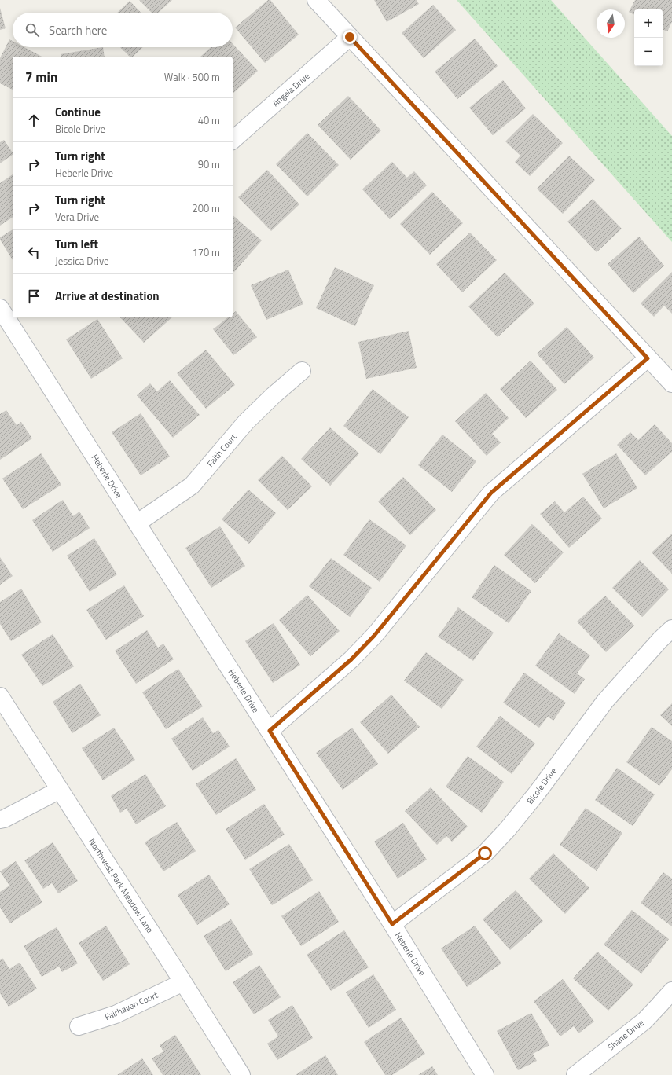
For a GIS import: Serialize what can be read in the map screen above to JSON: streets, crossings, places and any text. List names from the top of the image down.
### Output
{
  "streets": {
    "street": [
      "Angela Drive",
      "Faith Court",
      "Heberle Drive",
      "Bicole Drive",
      "Northwest Park Meadow Lane",
      "Fairhaven Court",
      "Shane Drive"
    ]
  },
  "crossings": [
    ["Faith Court", "Heberle Drive"],
    ["Heberle Drive", "Bicole Drive"],
    ["Northwest Park Meadow Lane", "Fairhaven Court"]
  ],
  "north": "bottom",
  "page": {
    "map_buttons": ["+", "−"],
    "search": "Search here",
    "heading": ["7 min", "Walk · 500 m"],
    "list": [
      ["Continue", "Bicole Drive", "40 m"],
      ["Turn right", "Heberle Drive", "90 m"],
      ["Turn right", "Vera Drive", "200 m"],
      ["Turn left", "Jessica Drive", "170 m"],
      "Arrive at destination"
    ]
  }
}
